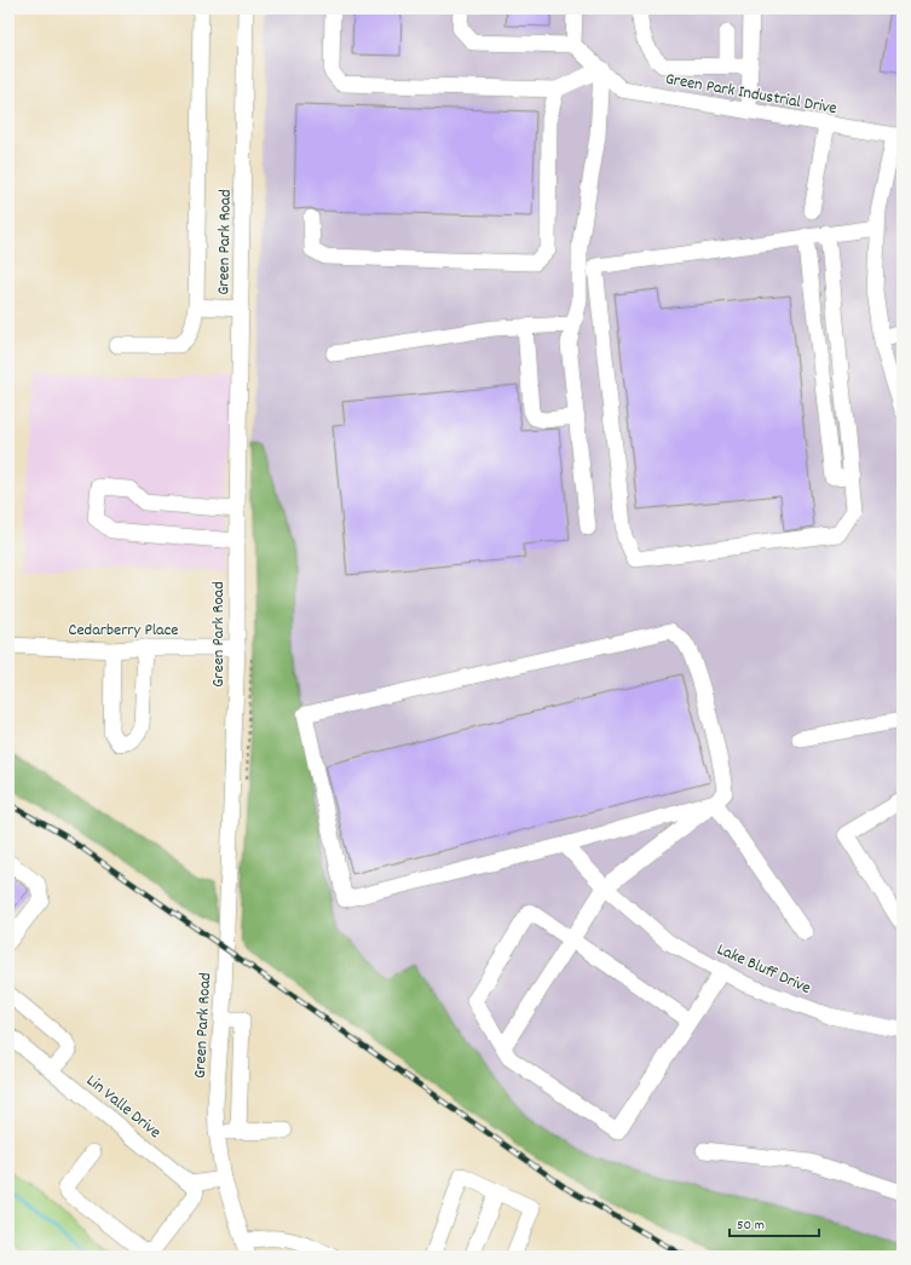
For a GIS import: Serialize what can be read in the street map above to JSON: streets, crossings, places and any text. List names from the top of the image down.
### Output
{
  "streets": {
    "street": [
      "Green Park Industrial Drive",
      "Green Park Road",
      "Cedarberry Place",
      "Lake Bluff Drive",
      "Lin Valle Drive"
    ]
  },
  "crossings": [
    ["Green Park Road", "Cedarberry Place"]
  ],
  "scale_bar": "50 m"
}
